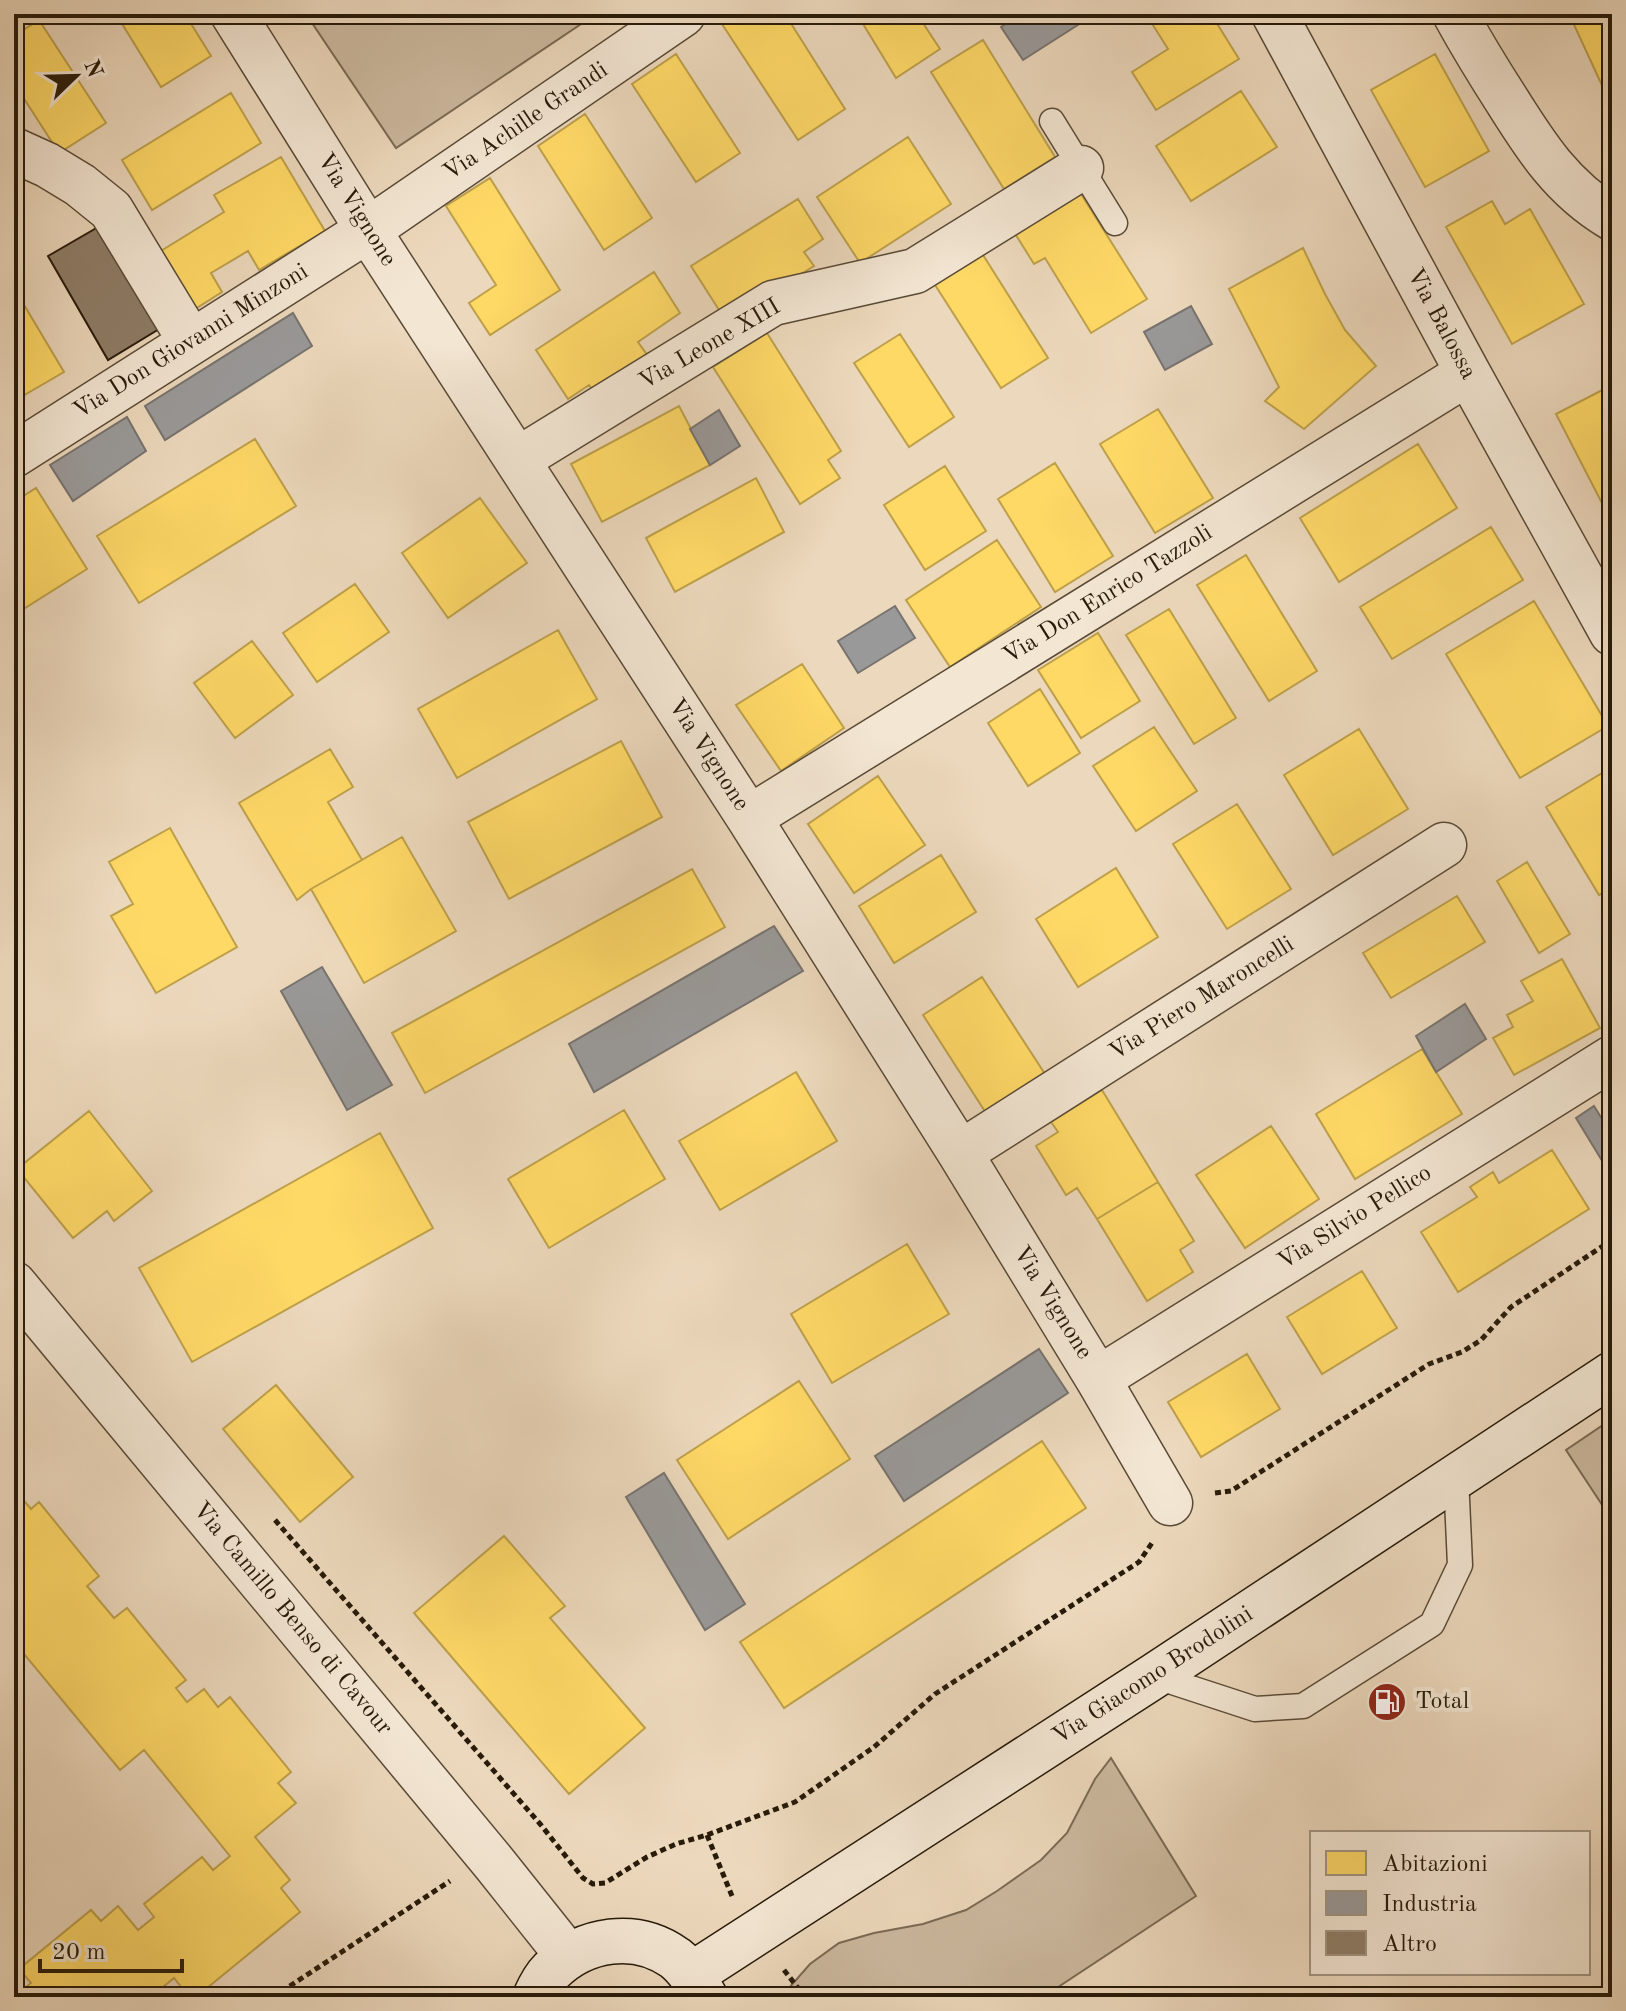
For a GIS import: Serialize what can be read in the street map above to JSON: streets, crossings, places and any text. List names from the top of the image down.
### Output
{
  "streets": {
    "street": [
      "Via Achille Grandi",
      "Via Vignone",
      "Via Balossa",
      "Via Don Giovanni Minzoni",
      "Via Leone XIII",
      "Via Don Enrico Tazzoli",
      "Via Piero Maroncelli",
      "Via Silvio Pellico",
      "Via Camillo Benso di Cavour",
      "Via Giacomo Brodolini"
    ]
  },
  "crossings": [
    ["Via Achille Grandi", "Via Vignone"],
    ["Via Achille Grandi", "Via Don Giovanni Minzoni"],
    ["Via Vignone", "Via Don Giovanni Minzoni"],
    ["Via Vignone", "Via Leone XIII"],
    ["Via Vignone", "Via Don Enrico Tazzoli"],
    ["Via Vignone", "Via Piero Maroncelli"],
    ["Via Vignone", "Via Silvio Pellico"],
    ["Via Balossa", "Via Don Enrico Tazzoli"]
  ],
  "places": {
    "fuel station": ["Total"]
  },
  "legend": ["Abitazioni", "Industria", "Altro"],
  "scale_bar": "20 m",
  "north": "top right"
}
